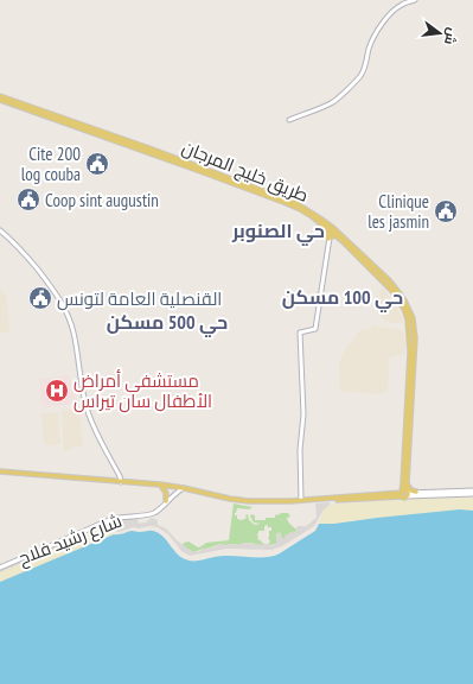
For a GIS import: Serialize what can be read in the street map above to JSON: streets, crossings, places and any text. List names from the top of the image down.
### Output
{
  "streets": {
    "main road": ["طريق خليج المرجان"],
    "street": ["شارع رشيد فلاح"]
  },
  "districts": ["حي الصنوبر", "حي 100 مسكن", "حي 500 مسكن"],
  "places": {
    "public building": [
      "Cite 200 log couba",
      "Coop sint augustin",
      "Clinique les jasmin",
      "القنصلية العامة لتونس"
    ],
    "hospital": ["مستشفى أمراض الأطفال سان تيراس"]
  },
  "north": "right"
}
